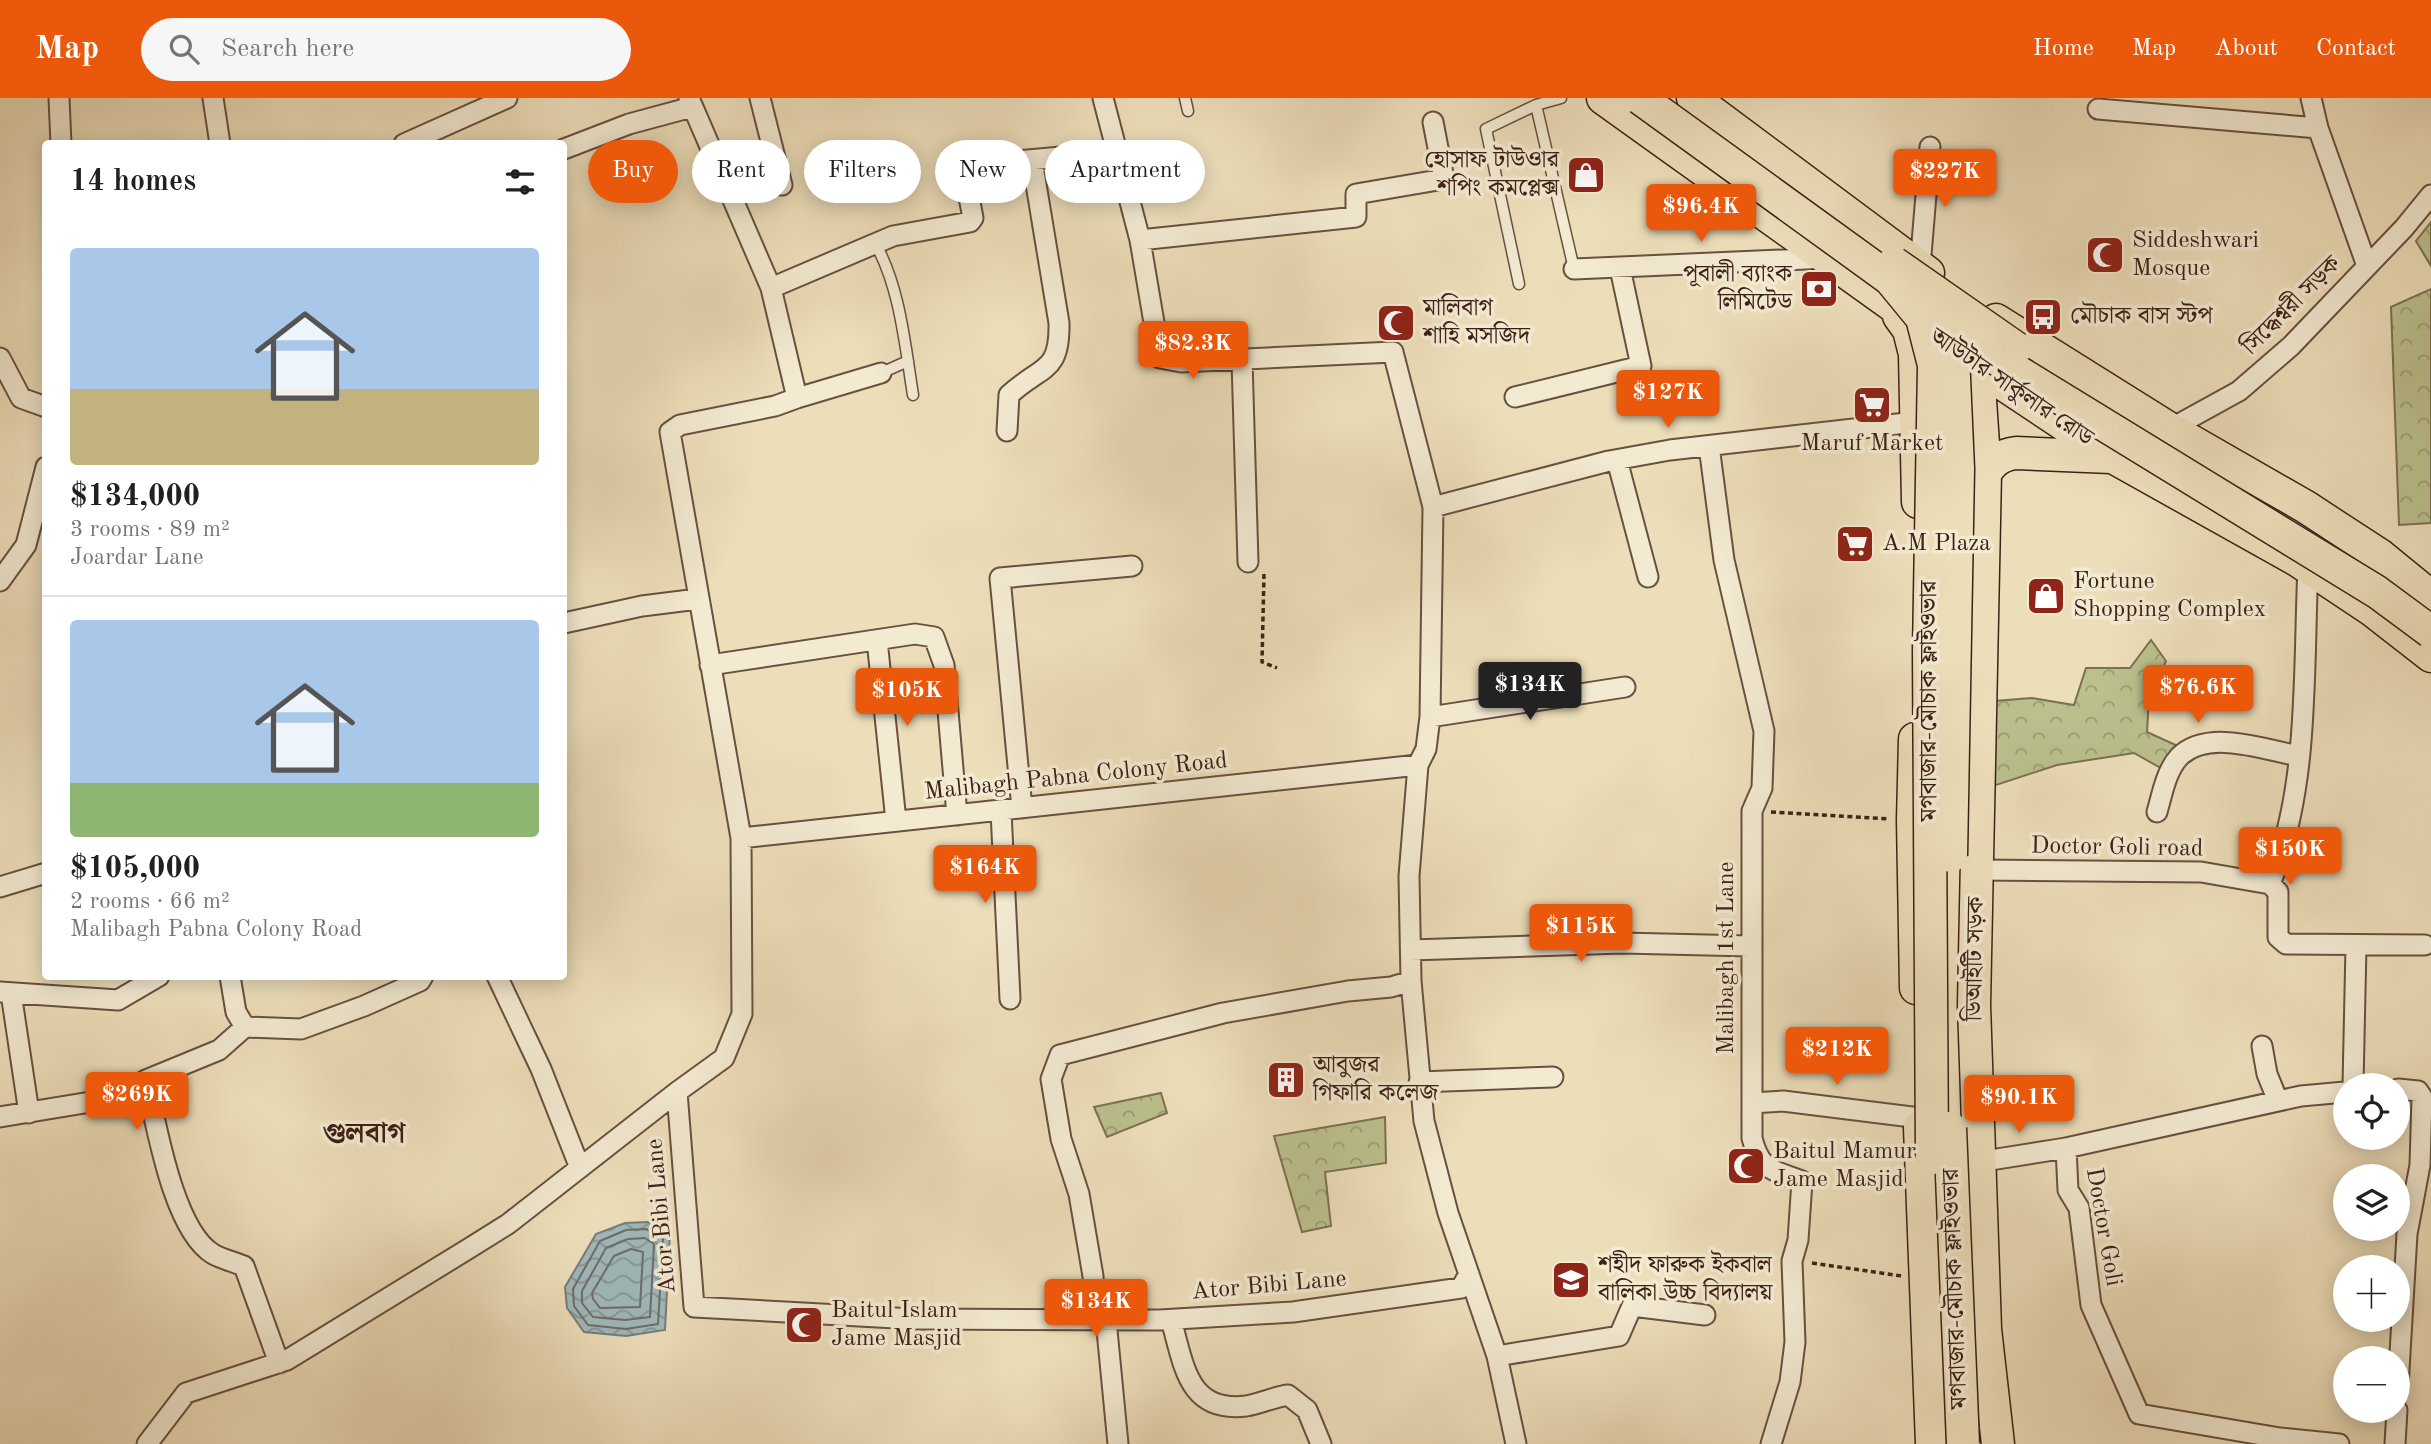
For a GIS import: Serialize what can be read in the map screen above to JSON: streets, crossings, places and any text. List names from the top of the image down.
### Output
{
  "streets": {
    "main road": ["আউটার সার্কুলার রোড", "মগবাজার-মৌচাক ফ্লাইওভার", "ডিআইটি সড়ক"],
    "street": [
      "সিদ্ধেশ্বরী সড়ক",
      "Malibagh Pabna Colony Road",
      "Doctor Goli road",
      "Malibagh 1st Lane",
      "Ator Bibi Lane",
      "Doctor Goli"
    ]
  },
  "crossings": [
    ["সিদ্ধেশ্বরী সড়ক", "আউটার সার্কুলার রোড"],
    ["আউটার সার্কুলার রোড", "মগবাজার-মৌচাক ফ্লাইওভার"],
    ["আউটার সার্কুলার রোড", "ডিআইটি সড়ক"],
    ["মগবাজার-মৌচাক ফ্লাইওভার", "ডিআইটি সড়ক"],
    ["Doctor Goli road", "ডিআইটি সড়ক"],
    ["ডিআইটি সড়ক", "Doctor Goli"]
  ],
  "districts": ["গুলবাগ"],
  "places": {
    "shop": ["হোসাফ টাউওার শপিং কমপ্লেক্স", "Fortune Shopping Complex"],
    "mosque": [
      "Siddeshwari Mosque",
      "মালিবাগ শাহি মসজিদ",
      "Baitul Mamur Jame Masjid",
      "Baitul Islam Jame Masjid"
    ],
    "bank": ["পূবালী ব্যাংক লিমিটেড"],
    "bus stop": ["মৌচাক বাস স্টপ"],
    "supermarket": ["Maruf Market", "A.M Plaza"],
    "building": ["আবুজর গিফারি কলেজ"],
    "school or university": ["শহীদ ফারুক ইকবাল বালিকা উচ্চ বিদ্যালয়"]
  },
  "page": {
    "header": "Map",
    "search": "Search here",
    "nav": [
      "Home",
      "Map",
      "About",
      "Contact"
    ],
    "chip": [
      "Buy",
      "Rent",
      "Filters",
      "New",
      "Apartment"
    ],
    "heading": "14 homes",
    "price": [
      "$227K",
      "$96.4K",
      "$82.3K",
      "$127K",
      "$134K",
      "$76.6K",
      "$105K",
      "$150K",
      "$164K",
      "$115K",
      "$212K",
      "$269K",
      "$90.1K",
      "$134K"
    ],
    "list": [
      {
        "name": "$134,000",
        "note": "3 rooms · 89 m² · Joardar Lane"
      },
      {
        "name": "$105,000",
        "note": "2 rooms · 66 m² · Malibagh Pabna Colony Road"
      }
    ],
    "map_buttons": ["+", "−"]
  }
}
